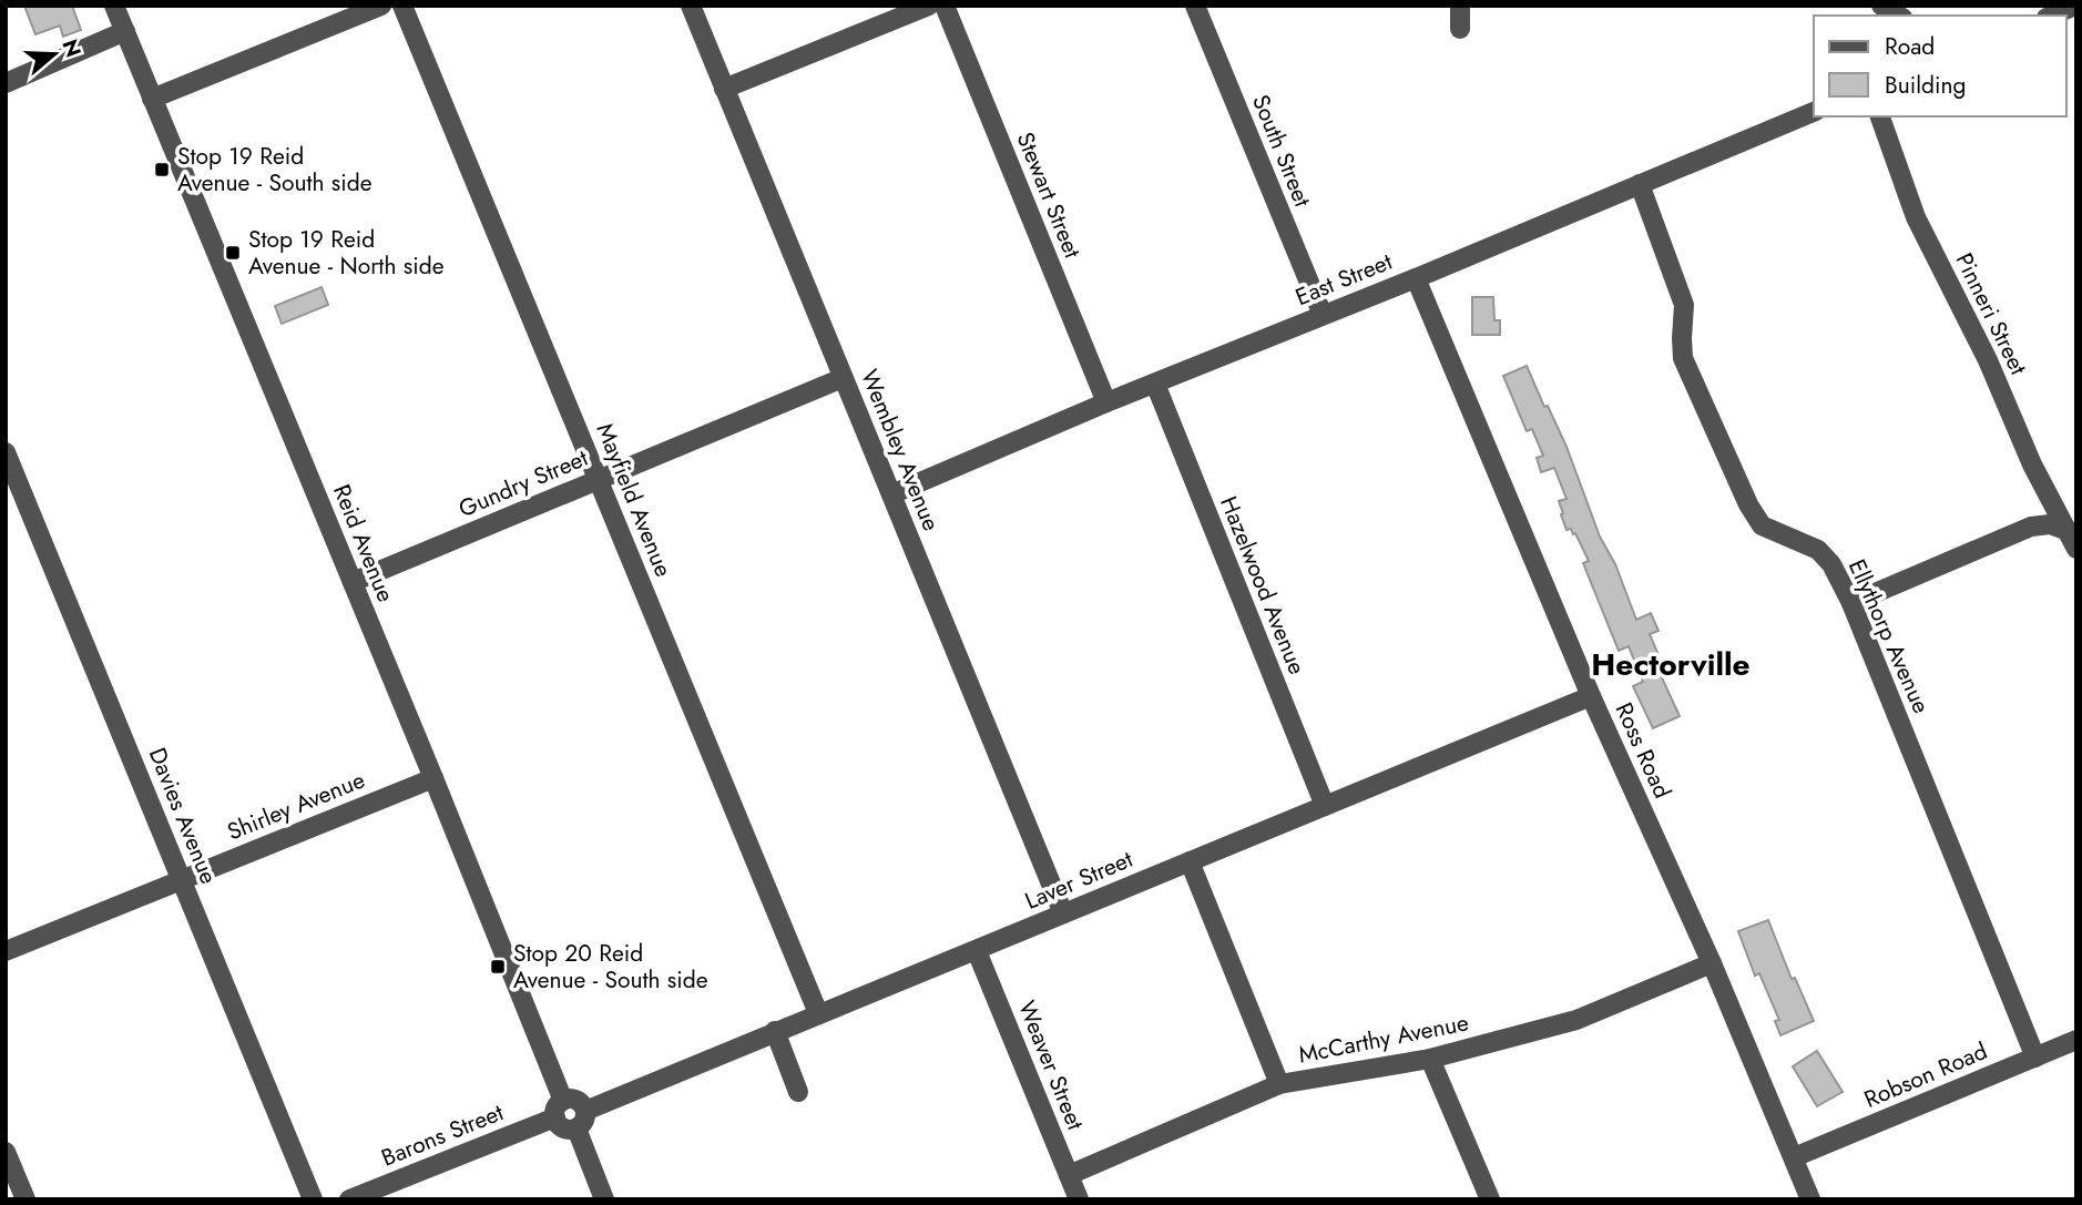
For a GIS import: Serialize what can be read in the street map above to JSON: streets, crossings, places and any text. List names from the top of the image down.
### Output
{
  "streets": {
    "street": [
      "South Street",
      "Stewart Street",
      "East Street",
      "Pinneri Street",
      "Wembley Avenue",
      "Gundry Street",
      "Mayfield Avenue",
      "Reid Avenue",
      "Hazelwood Avenue",
      "Ellythorp Avenue",
      "Ross Road",
      "Shirley Avenue",
      "Davies Avenue",
      "Laver Street",
      "McCarthy Avenue",
      "Weaver Street",
      "Robson Road",
      "Barons Street"
    ]
  },
  "crossings": [
    ["South Street", "East Street"],
    ["Stewart Street", "East Street"],
    ["East Street", "Wembley Avenue"],
    ["East Street", "Hazelwood Avenue"],
    ["East Street", "Ellythorp Avenue"],
    ["East Street", "Ross Road"],
    ["Wembley Avenue", "Gundry Street"],
    ["Wembley Avenue", "Laver Street"],
    ["Gundry Street", "Mayfield Avenue"],
    ["Gundry Street", "Reid Avenue"],
    ["Mayfield Avenue", "Laver Street"],
    ["Reid Avenue", "Shirley Avenue"],
    ["Reid Avenue", "Barons Street"],
    ["Hazelwood Avenue", "Laver Street"],
    ["Ellythorp Avenue", "Robson Road"],
    ["Ross Road", "Laver Street"],
    ["Ross Road", "McCarthy Avenue"],
    ["Ross Road", "Robson Road"],
    ["Shirley Avenue", "Davies Avenue"],
    ["Laver Street", "Weaver Street"],
    ["McCarthy Avenue", "Weaver Street"]
  ],
  "districts": ["Hectorville"],
  "places": {
    "transit": ["Stop 19 Reid Avenue - South side", "Stop 19 Reid Avenue - North side", "Stop 20 Reid Avenue - South side"]
  },
  "legend": ["Road", "Building"],
  "north": "right"
}
